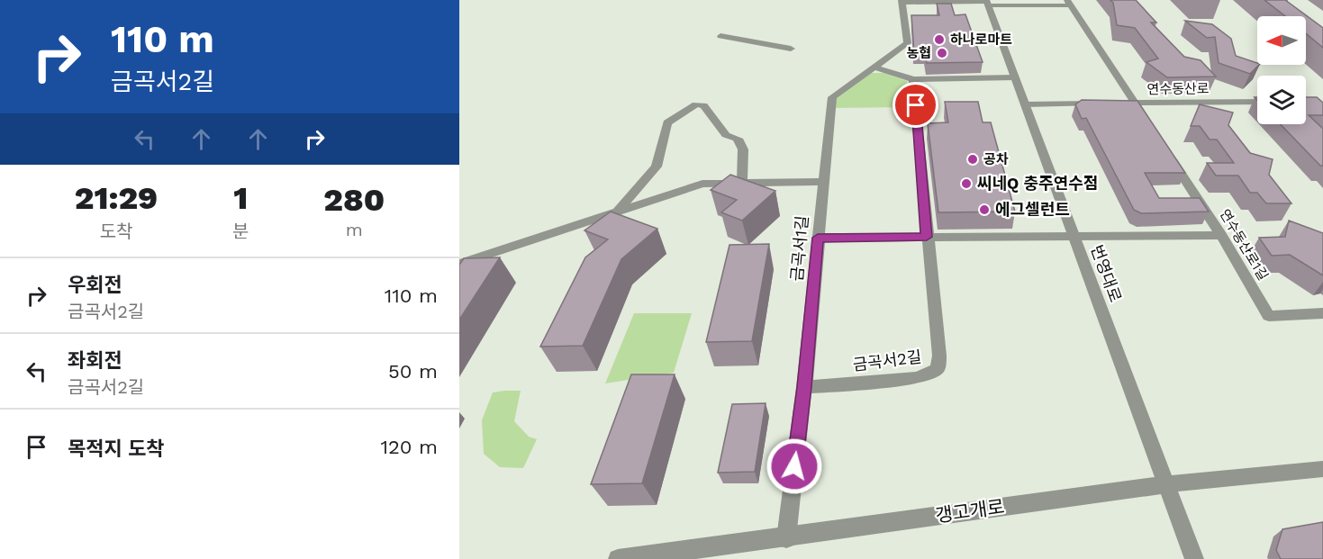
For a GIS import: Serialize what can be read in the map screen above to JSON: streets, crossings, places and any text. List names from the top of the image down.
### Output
{
  "streets": {
    "street": [
      "연수동산로",
      "연수동산로1길",
      "금곡서1길",
      "번영대로",
      "금곡서2길",
      "갱고개로"
    ]
  },
  "crossings": [
    ["연수동산로", "번영대로"],
    ["금곡서1길", "금곡서2길"],
    ["금곡서1길", "갱고개로"],
    ["번영대로", "갱고개로"]
  ],
  "places": [
    "하나로마트",
    "농협",
    "공차",
    "씨네Q 충주연수점",
    "에그셀런트"
  ],
  "north": "left",
  "page": {
    "turn": ["110 m", "금곡서2길"],
    "eta": [
      "21:29",
      "도착",
      "1",
      "분",
      "280",
      "m"
    ],
    "list": [
      {
        "name": "우회전",
        "note": "금곡서2길",
        "value": "110 m"
      },
      {
        "name": "좌회전",
        "note": "금곡서2길",
        "value": "50 m"
      },
      {
        "name": "목적지 도착",
        "value": "120 m"
      }
    ]
  }
}
